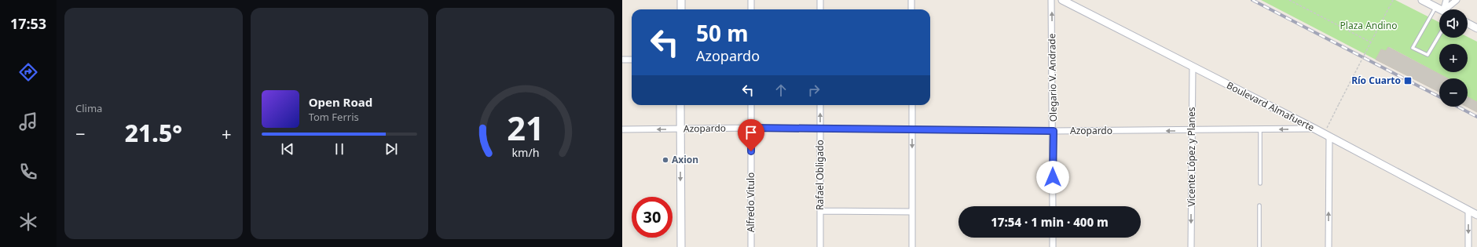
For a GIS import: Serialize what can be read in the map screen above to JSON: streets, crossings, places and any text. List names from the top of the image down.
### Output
{
  "streets": {
    "main road": ["Boulevard Almafuerte"],
    "street": [
      "Olegario V. Andrade",
      "Azopardo",
      "Vicente López y Planes",
      "Rafael Obligado",
      "Alfredo Vitulo"
    ]
  },
  "crossings": [
    ["Olegario V. Andrade", "Azopardo"],
    ["Boulevard Almafuerte", "Azopardo"],
    ["Boulevard Almafuerte", "Vicente López y Planes"],
    ["Azopardo", "Vicente López y Planes"],
    ["Azopardo", "Rafael Obligado"],
    ["Azopardo", "Alfredo Vitulo"]
  ],
  "one_way": ["Olegario V. Andrade", "Azopardo", "Vicente López y Planes"],
  "parks": ["Plaza Andino"],
  "places": {
    "transit": ["Río Cuarto"],
    "other": ["Axion"]
  },
  "page": {
    "tabs": "17:53",
    "tile": "Clima",
    "map_buttons": ["+", "−"],
    "turn": ["50 m", "Azopardo"],
    "song": ["Open Road", "Tom Ferris"],
    "heat": ["−", "21.5°", "+"],
    "limit": "30",
    "trip": "17:54 · 1 min · 400 m",
    "gauge": ["21", "km/h"]
  }
}
